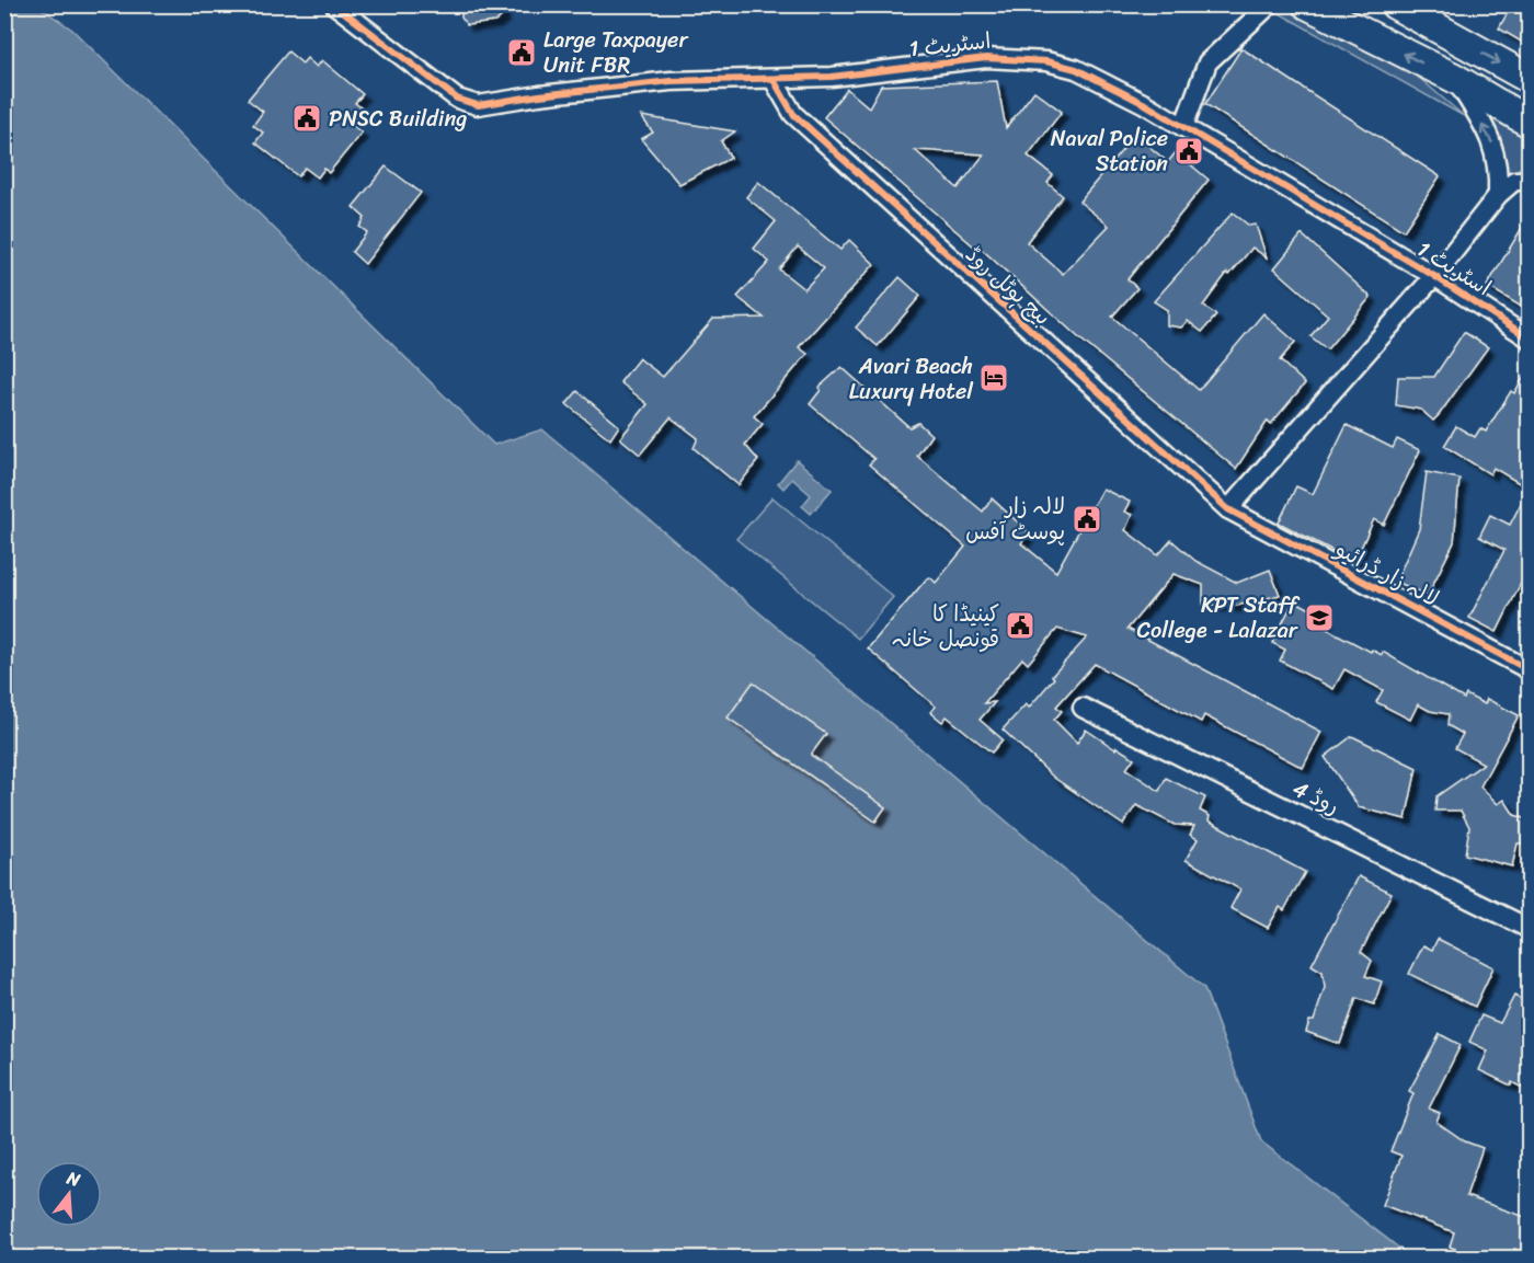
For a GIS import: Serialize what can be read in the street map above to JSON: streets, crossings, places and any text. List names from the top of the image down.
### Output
{
  "streets": {
    "street": [
      "اسٹریٹ 1",
      "بیچ ہوٹل روڈ",
      "لالہ زار ڈرائیو",
      "روڈ 4"
    ]
  },
  "crossings": [
    ["اسٹریٹ 1", "بیچ ہوٹل روڈ"],
    ["بیچ ہوٹل روڈ", "لالہ زار ڈرائیو"]
  ],
  "places": {
    "public building": [
      "Large Taxpayer Unit FBR",
      "PNSC Building",
      "Naval Police Station",
      "لالہ زار پوسٹ آفس",
      "کینیڈا کا قونصل خانہ"
    ],
    "hotel": ["Avari Beach Luxury Hotel"],
    "school or university": ["KPT Staff College - Lalazar"]
  },
  "north": "top"
}
